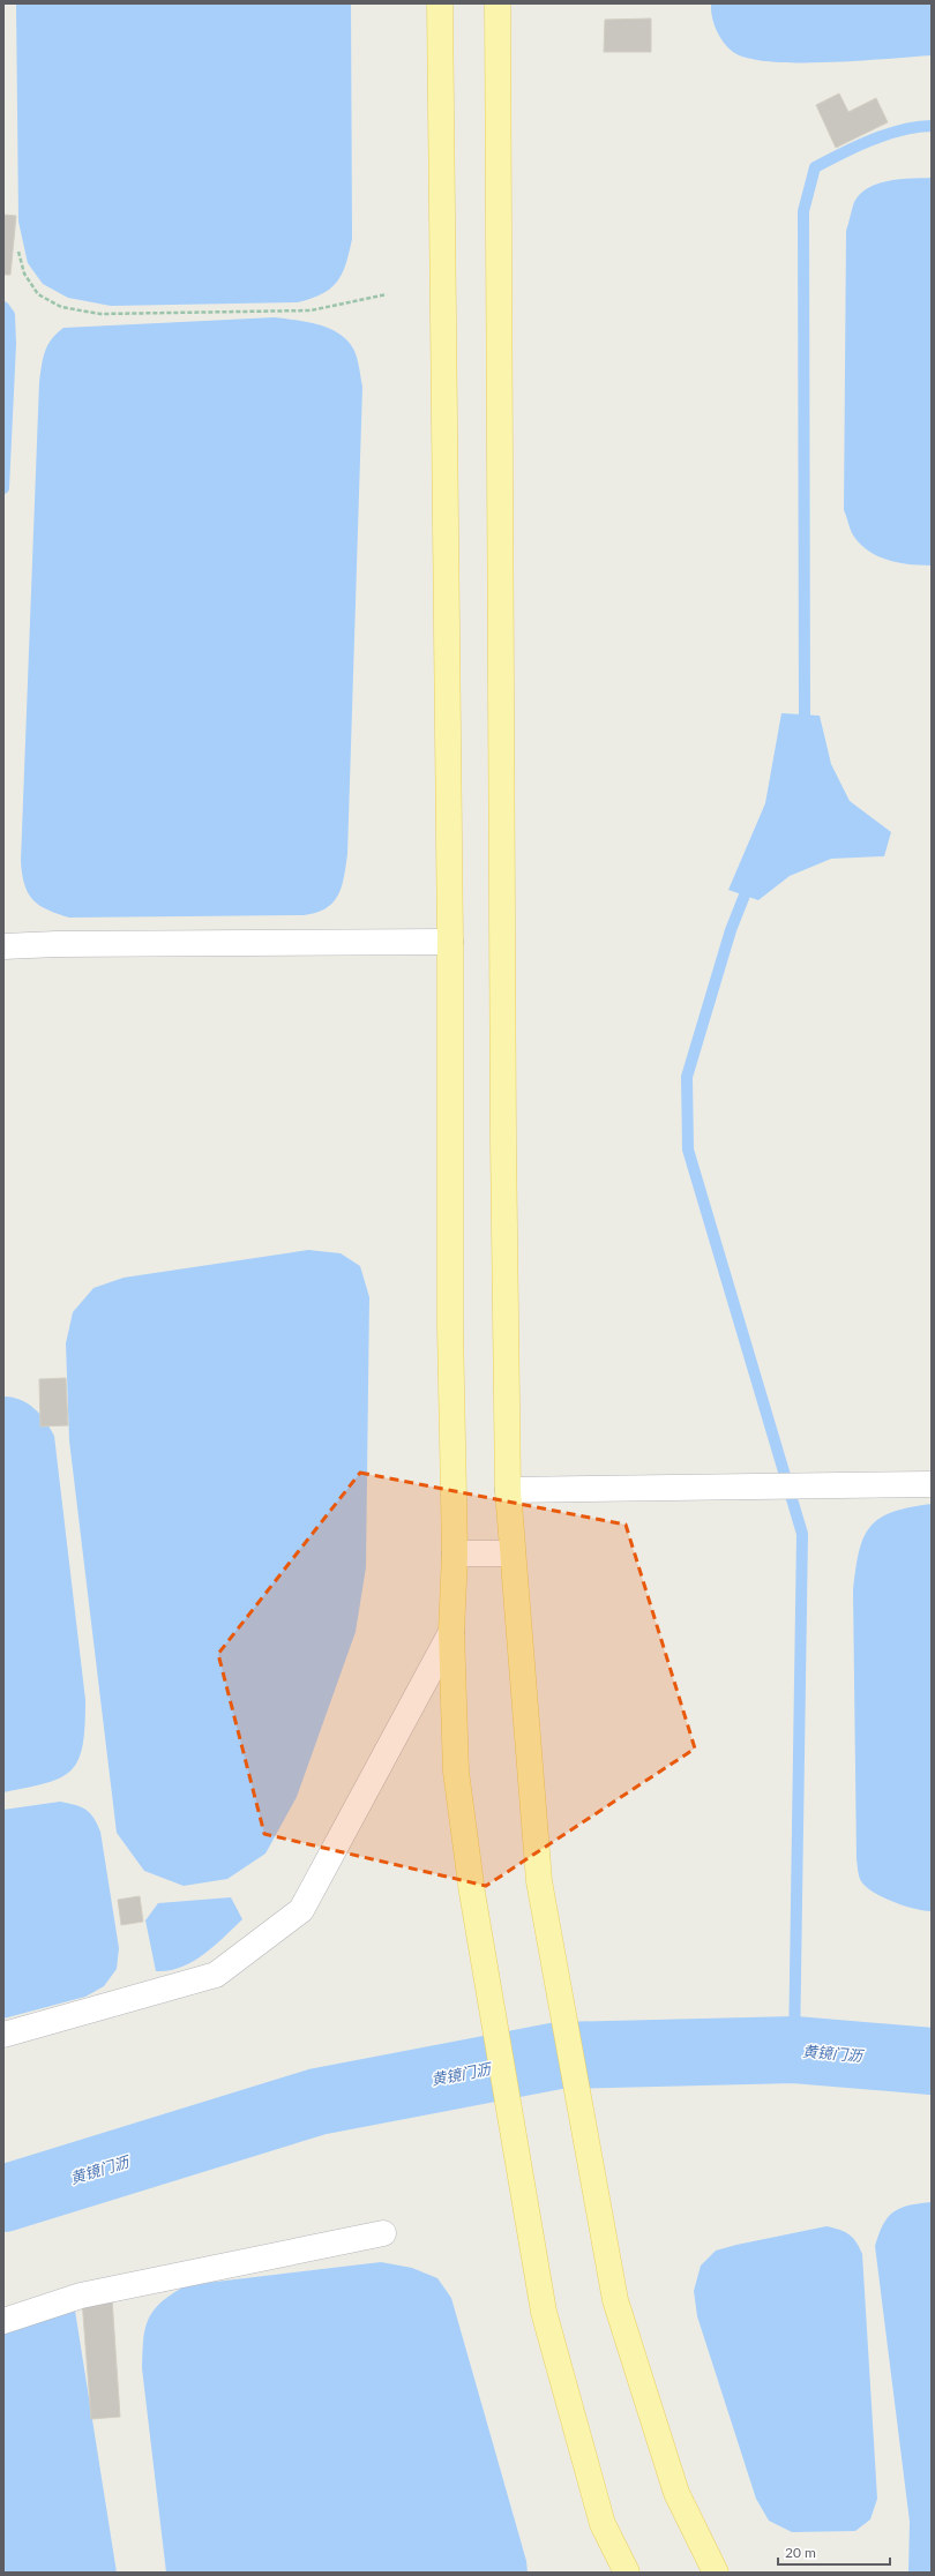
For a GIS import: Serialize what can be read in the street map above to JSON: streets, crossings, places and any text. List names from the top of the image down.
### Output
{
  "water": ["黄镜门沥"],
  "scale_bar": "20 m"
}
